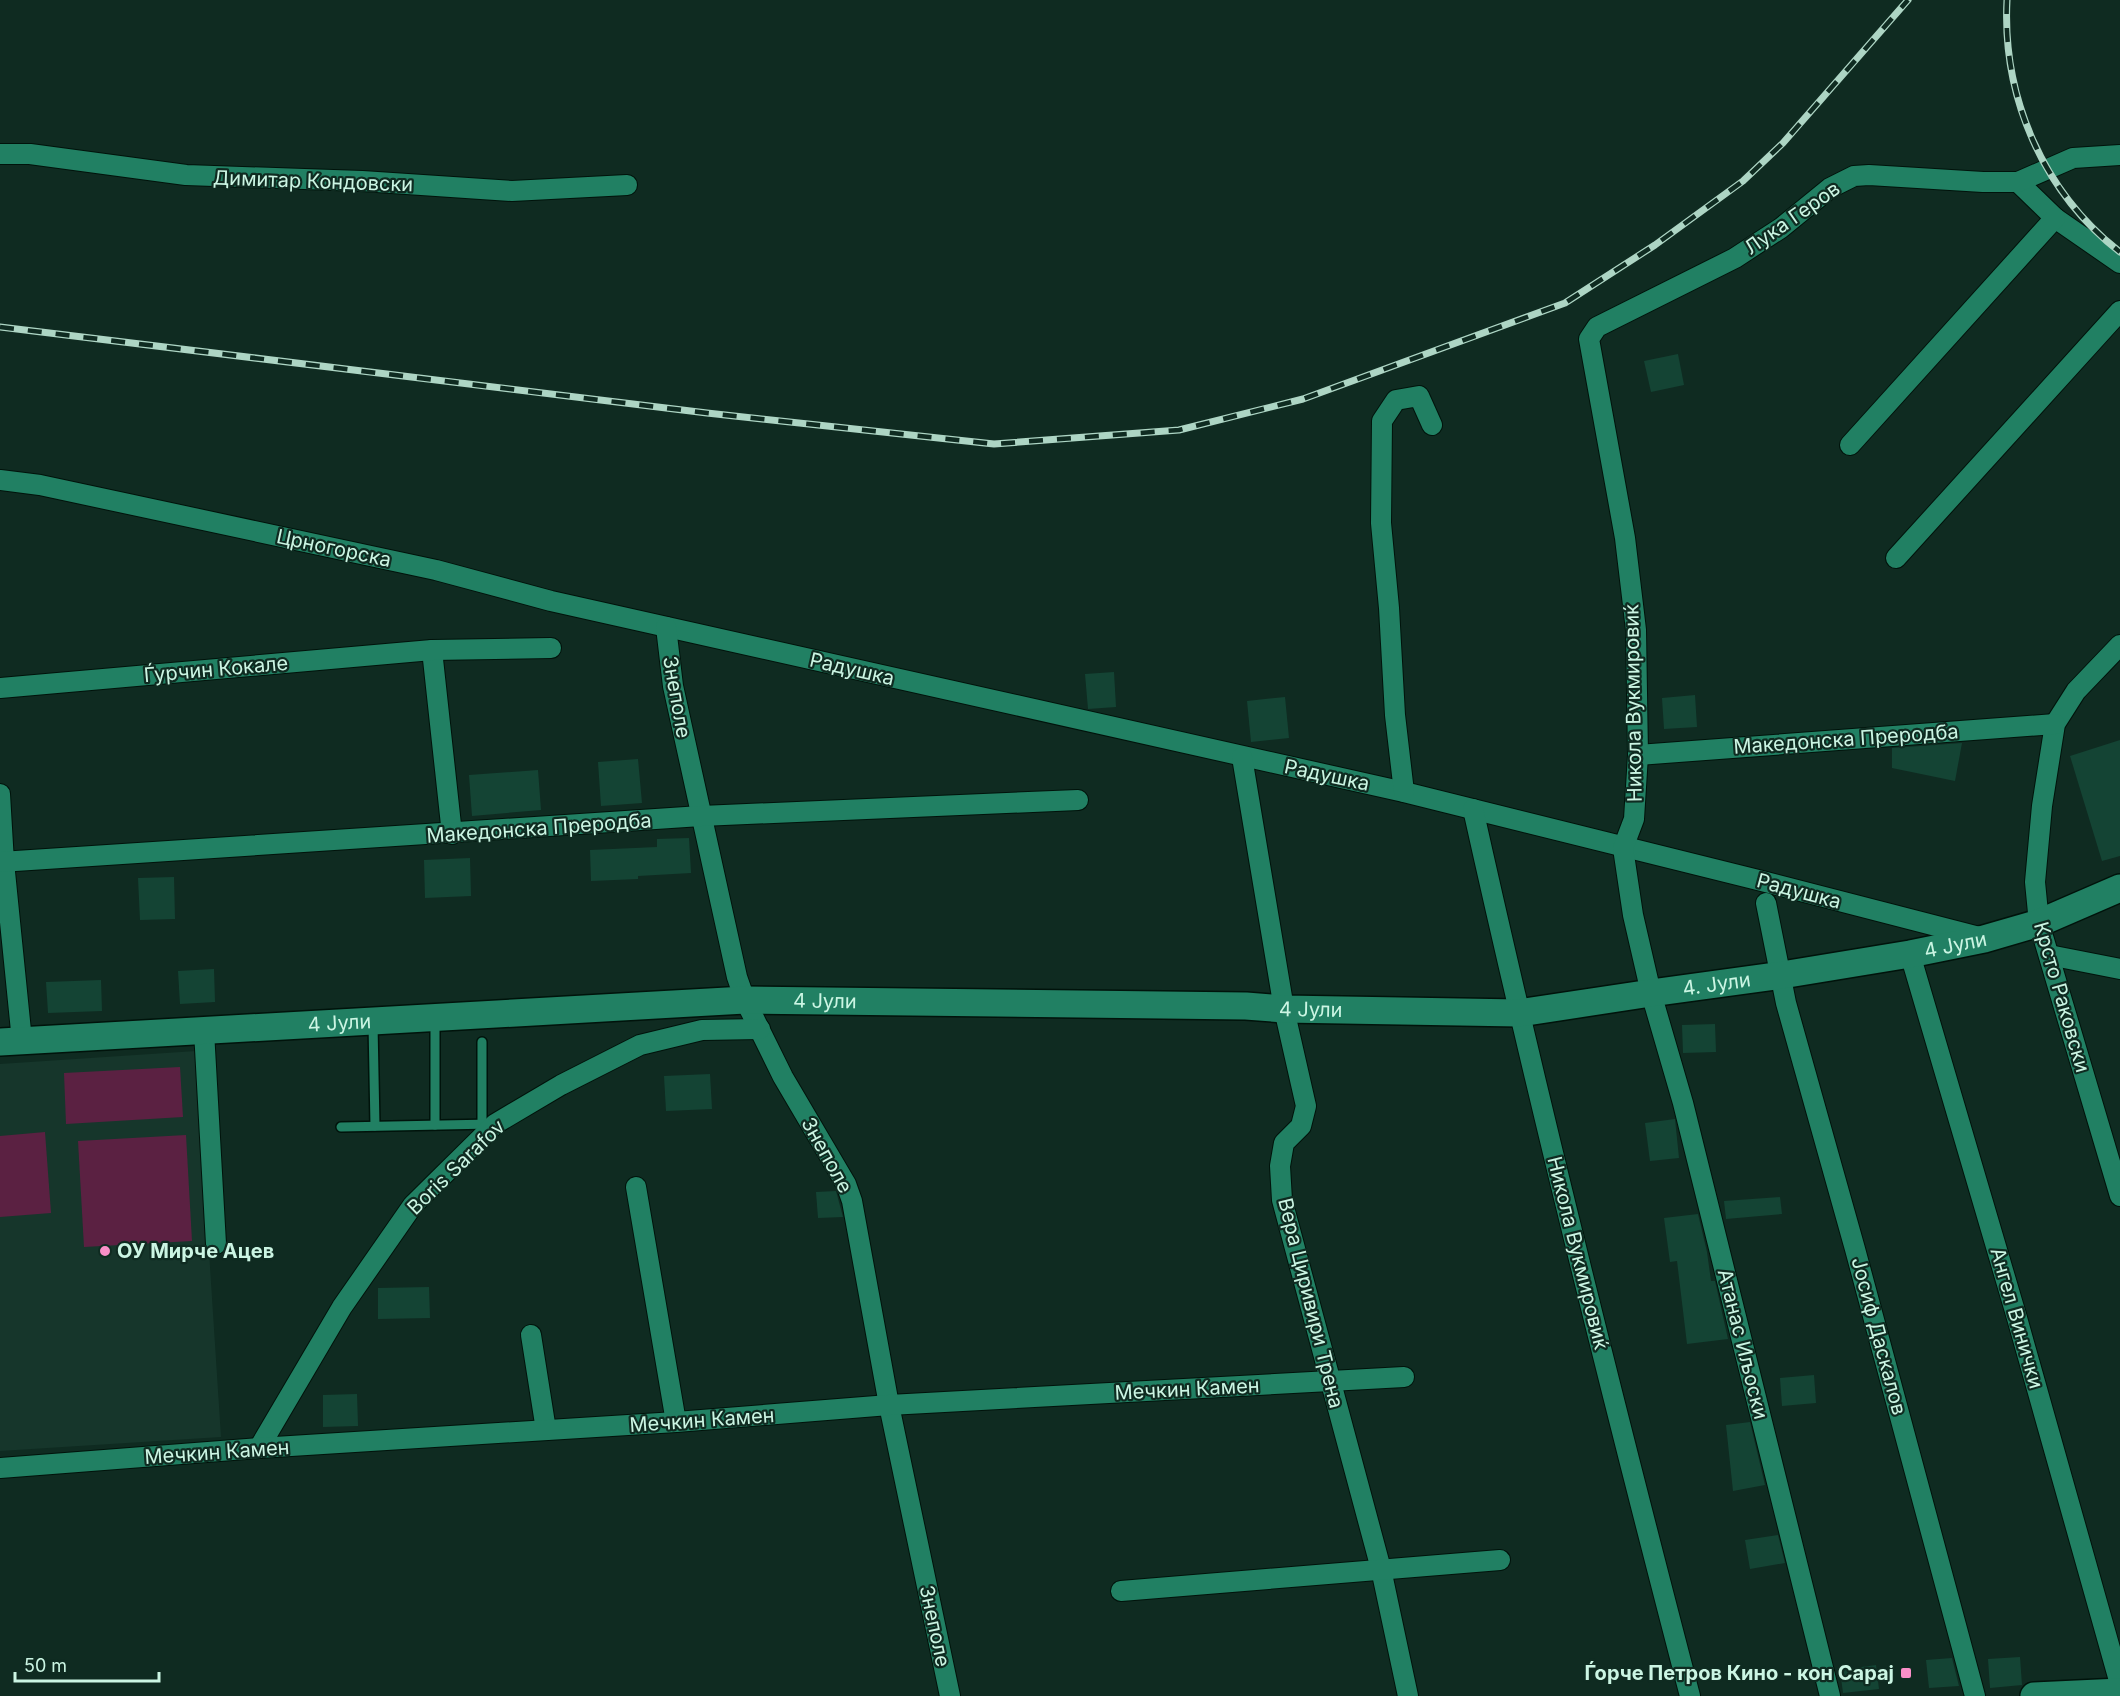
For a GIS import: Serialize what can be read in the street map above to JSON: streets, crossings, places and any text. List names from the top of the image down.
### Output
{
  "streets": {
    "street": [
      "Димитар Кондовски",
      "Лука Геров",
      "Црногорска",
      "Ѓурчин Кокале",
      "Радушка",
      "Знеполе",
      "Никола Вукмировиќ",
      "Македонска Преродба",
      "4 Јули",
      "4. Јули",
      "Крсто Раковски",
      "Boris Sarafov",
      "Вера Циривири Трена",
      "Ангел Винички",
      "Јосиф Даскалов",
      "Aтанас Иљоски",
      "Мечкин Камен"
    ]
  },
  "crossings": [
    ["Лука Геров", "Никола Вукмировиќ"],
    ["Црногорска", "Радушка"],
    ["Црногорска", "Знеполе"],
    ["Радушка", "Знеполе"],
    ["Радушка", "Никола Вукмировиќ"],
    ["Радушка", "4 Јули"],
    ["Радушка", "Вера Циривири Трена"],
    ["Знеполе", "Македонска Преродба"],
    ["Знеполе", "4 Јули"],
    ["Знеполе", "Boris Sarafov"],
    ["Знеполе", "Мечкин Камен"],
    ["Никола Вукмировиќ", "Македонска Преродба"],
    ["Никола Вукмировиќ", "4 Јули"],
    ["Никола Вукмировиќ", "4. Јули"],
    ["Никола Вукмировиќ", "Aтанас Иљоски"],
    ["Македонска Преродба", "Крсто Раковски"],
    ["4 Јули", "4. Јули"],
    ["4 Јули", "Крсто Раковски"],
    ["4 Јули", "Вера Циривири Трена"],
    ["4 Јули", "Ангел Винички"],
    ["4 Јули", "Јосиф Даскалов"],
    ["4 Јули", "Aтанас Иљоски"],
    ["4. Јули", "Јосиф Даскалов"],
    ["4. Јули", "Aтанас Иљоски"],
    ["Boris Sarafov", "Мечкин Камен"],
    ["Вера Циривири Трена", "Мечкин Камен"]
  ],
  "places": {
    "other": ["ОУ Мирче Ацев"],
    "transit": ["Ѓорче Петров Кино - кон Сарај"]
  },
  "scale_bar": "50 m"
}
